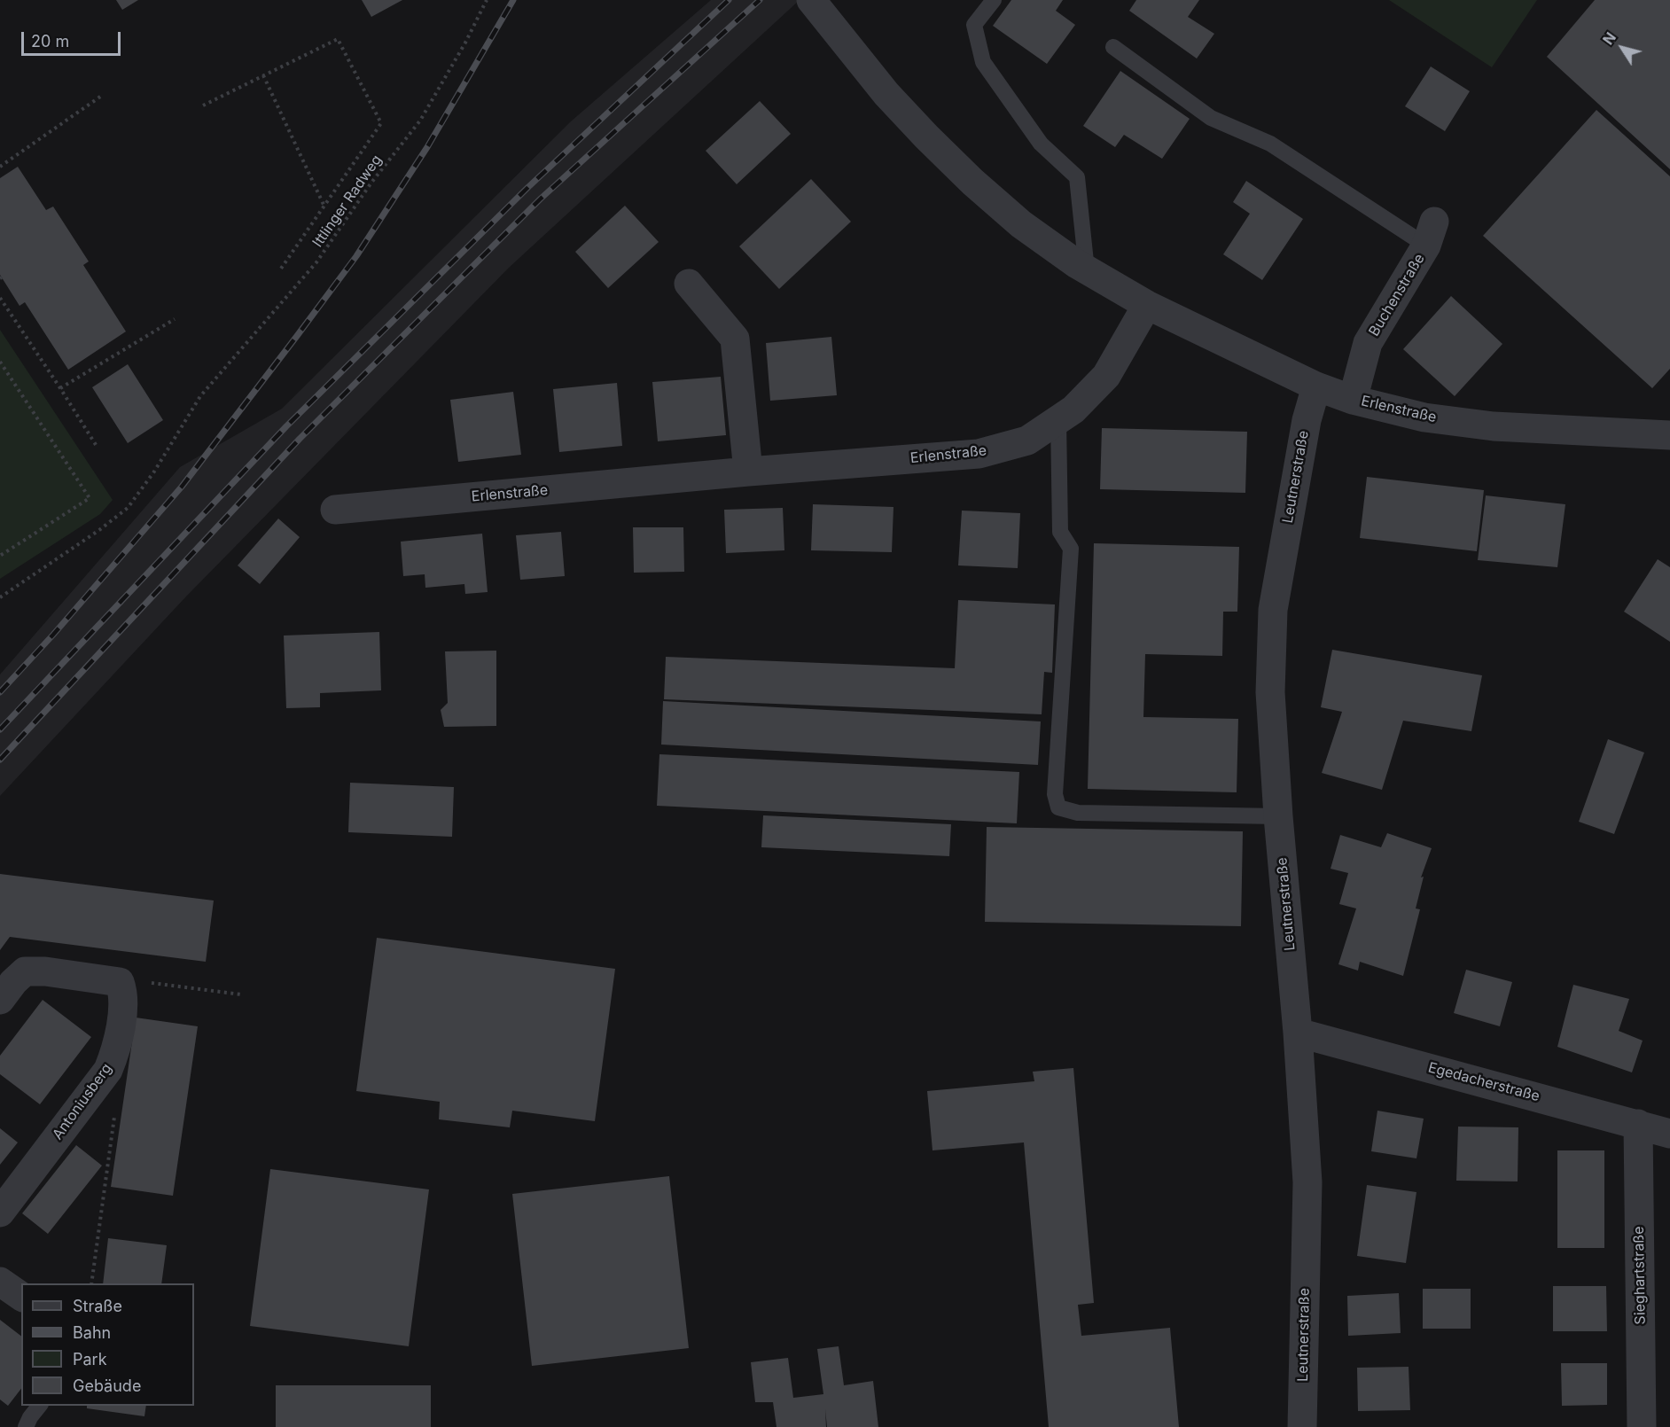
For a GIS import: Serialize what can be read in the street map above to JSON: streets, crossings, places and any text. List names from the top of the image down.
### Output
{
  "streets": {
    "street": [
      "Buchenstraße",
      "Erlenstraße",
      "Leutnerstraße",
      "Egedacherstraße",
      "Antoniusberg",
      "Sieghartstraße"
    ],
    "path": ["Ittlinger Radweg"]
  },
  "crossings": [
    ["Buchenstraße", "Erlenstraße"],
    ["Erlenstraße", "Leutnerstraße"],
    ["Leutnerstraße", "Egedacherstraße"],
    ["Egedacherstraße", "Sieghartstraße"]
  ],
  "legend": [
    "Straße",
    "Bahn",
    "Park",
    "Gebäude"
  ],
  "scale_bar": "20 m",
  "north": "top left"
}
